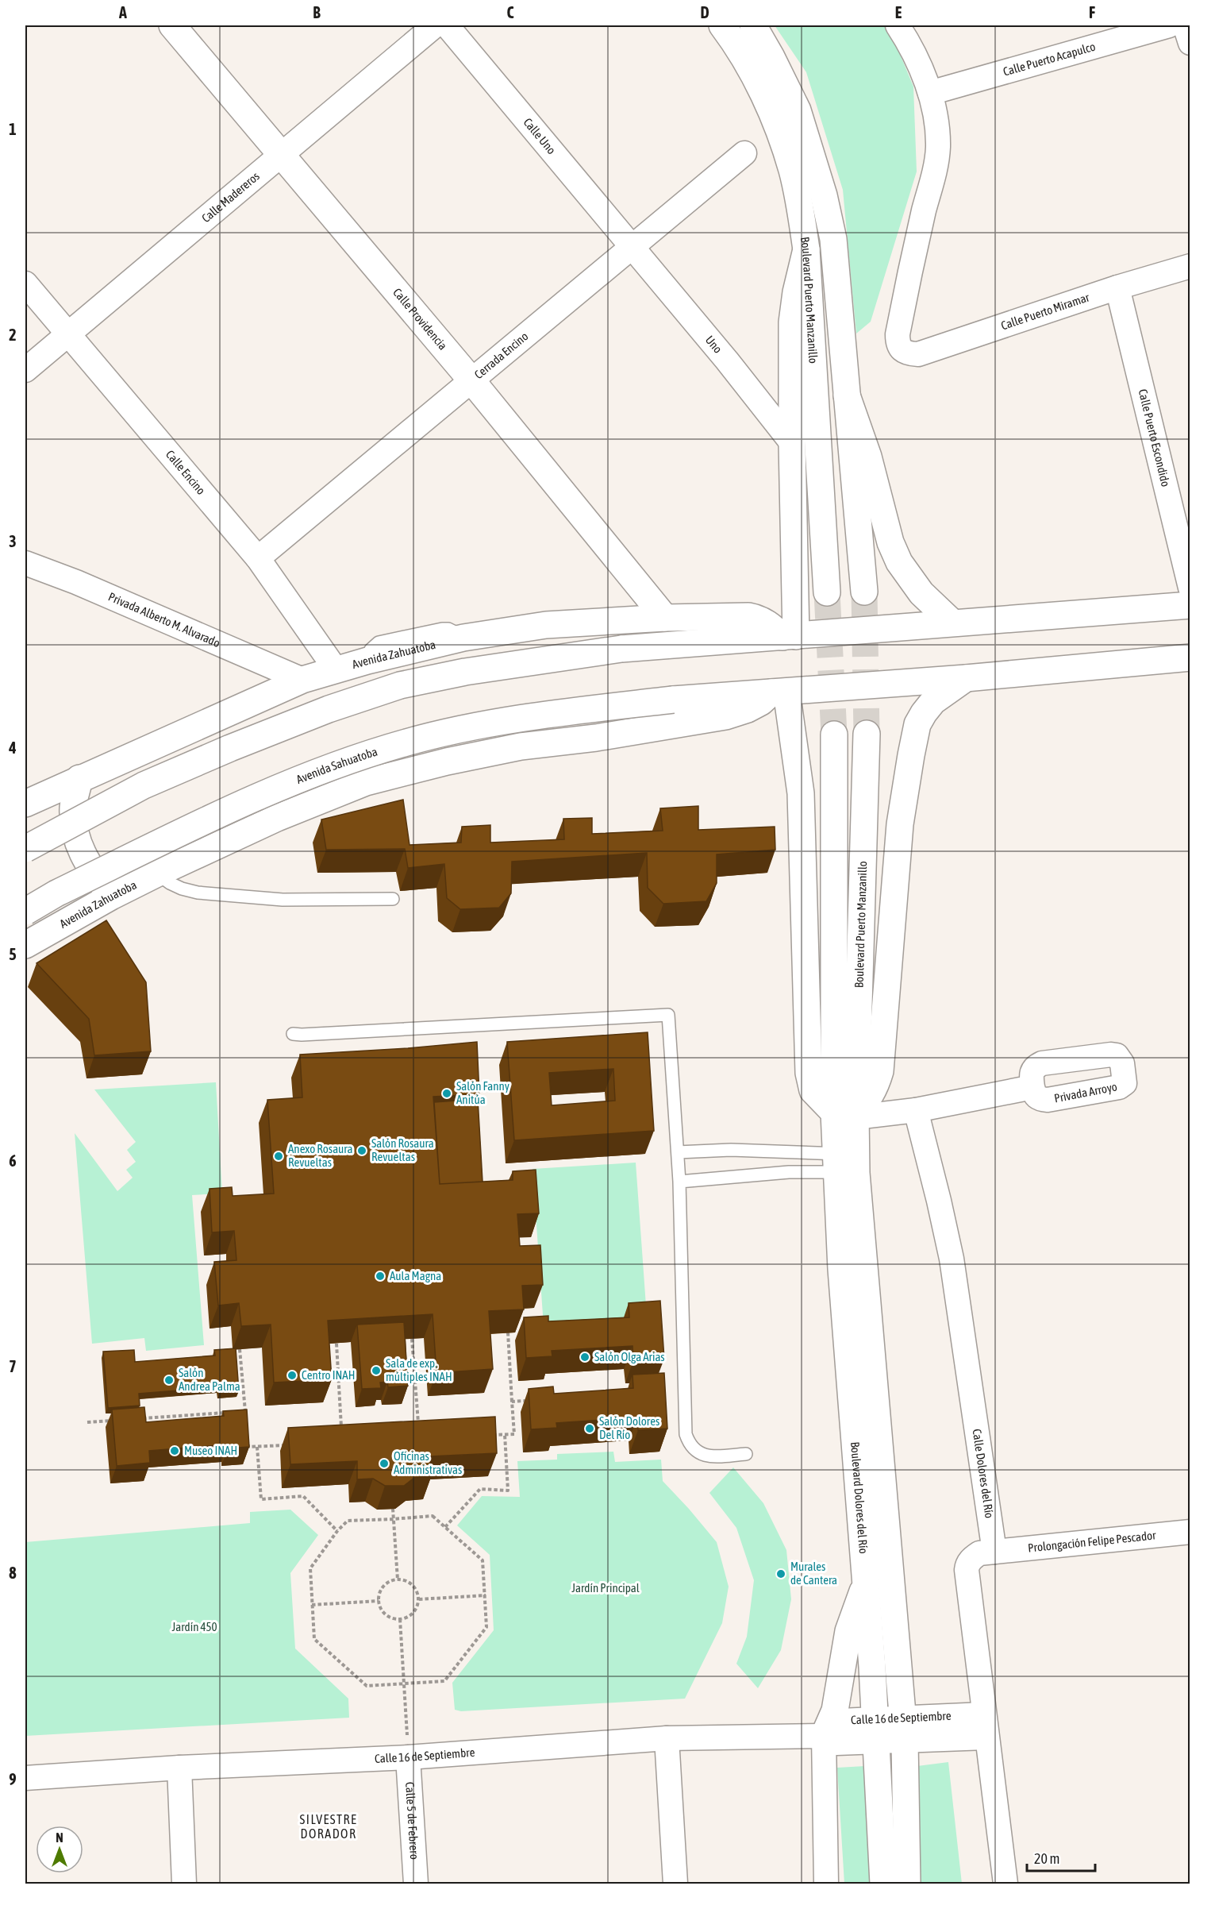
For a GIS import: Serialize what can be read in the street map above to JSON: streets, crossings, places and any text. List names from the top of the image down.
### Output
{
  "streets": {
    "main road": [
      "Boulevard Puerto Manzanillo",
      "Calle Providencia",
      "Avenida Zahuatoba",
      "Avenida Sahuatoba",
      "Boulevard Dolores del Río"
    ],
    "street": [
      "Calle Puerto Acapulco",
      "Calle Uno",
      "Calle Madereros",
      "Calle Puerto Miramar",
      "Uno",
      "Cerrada Encino",
      "Calle Puerto Escondido",
      "Calle Encino",
      "Privada Alberto M. Alvarado",
      "Calle Dolores del Río",
      "Prolongación Felipe Pescador",
      "Calle 16 de Septiembre",
      "Calle 5 de Febrero"
    ]
  },
  "crossings": [
    ["Calle Puerto Acapulco", "Calle Puerto Miramar"],
    ["Calle Uno", "Uno"],
    ["Calle Uno", "Cerrada Encino"],
    ["Calle Madereros", "Calle Providencia"],
    ["Calle Madereros", "Calle Encino"],
    ["Boulevard Puerto Manzanillo", "Boulevard Dolores del Río"],
    ["Calle Puerto Miramar", "Calle Puerto Escondido"],
    ["Calle Providencia", "Cerrada Encino"],
    ["Calle Providencia", "Avenida Zahuatoba"],
    ["Uno", "Cerrada Encino"],
    ["Cerrada Encino", "Calle Encino"],
    ["Calle Encino", "Avenida Zahuatoba"],
    ["Privada Alberto M. Alvarado", "Avenida Zahuatoba"],
    ["Avenida Zahuatoba", "Avenida Sahuatoba"],
    ["Calle Dolores del Río", "Prolongación Felipe Pescador"],
    ["Boulevard Dolores del Río", "Calle 16 de Septiembre"],
    ["Calle 16 de Septiembre", "Calle 5 de Febrero"]
  ],
  "districts": ["SILVESTRE DORADOR"],
  "parks": ["Jardín Principal", "Jardín 450"],
  "places": [
    "Salón Fanny Anitúa",
    "Salón Rosaura Revueltas",
    "Anexo Rosaura Revueltas",
    "Aula Magna",
    "Salón Olga Arias",
    "Sala de exp. múltiples INAH",
    "Centro INAH",
    "Salón Andrea Palma",
    "Salón Dolores Del Río",
    "Museo INAH",
    "Oficinas Administrativas",
    "Murales de Cantera"
  ],
  "scale_bar": "20 m",
  "north": "top",
  "grid": {
    "columns": [
      "A",
      "B",
      "C",
      "D",
      "E",
      "F"
    ],
    "rows": [
      "1",
      "2",
      "3",
      "4",
      "5",
      "6",
      "7",
      "8",
      "9"
    ]
  }
}
